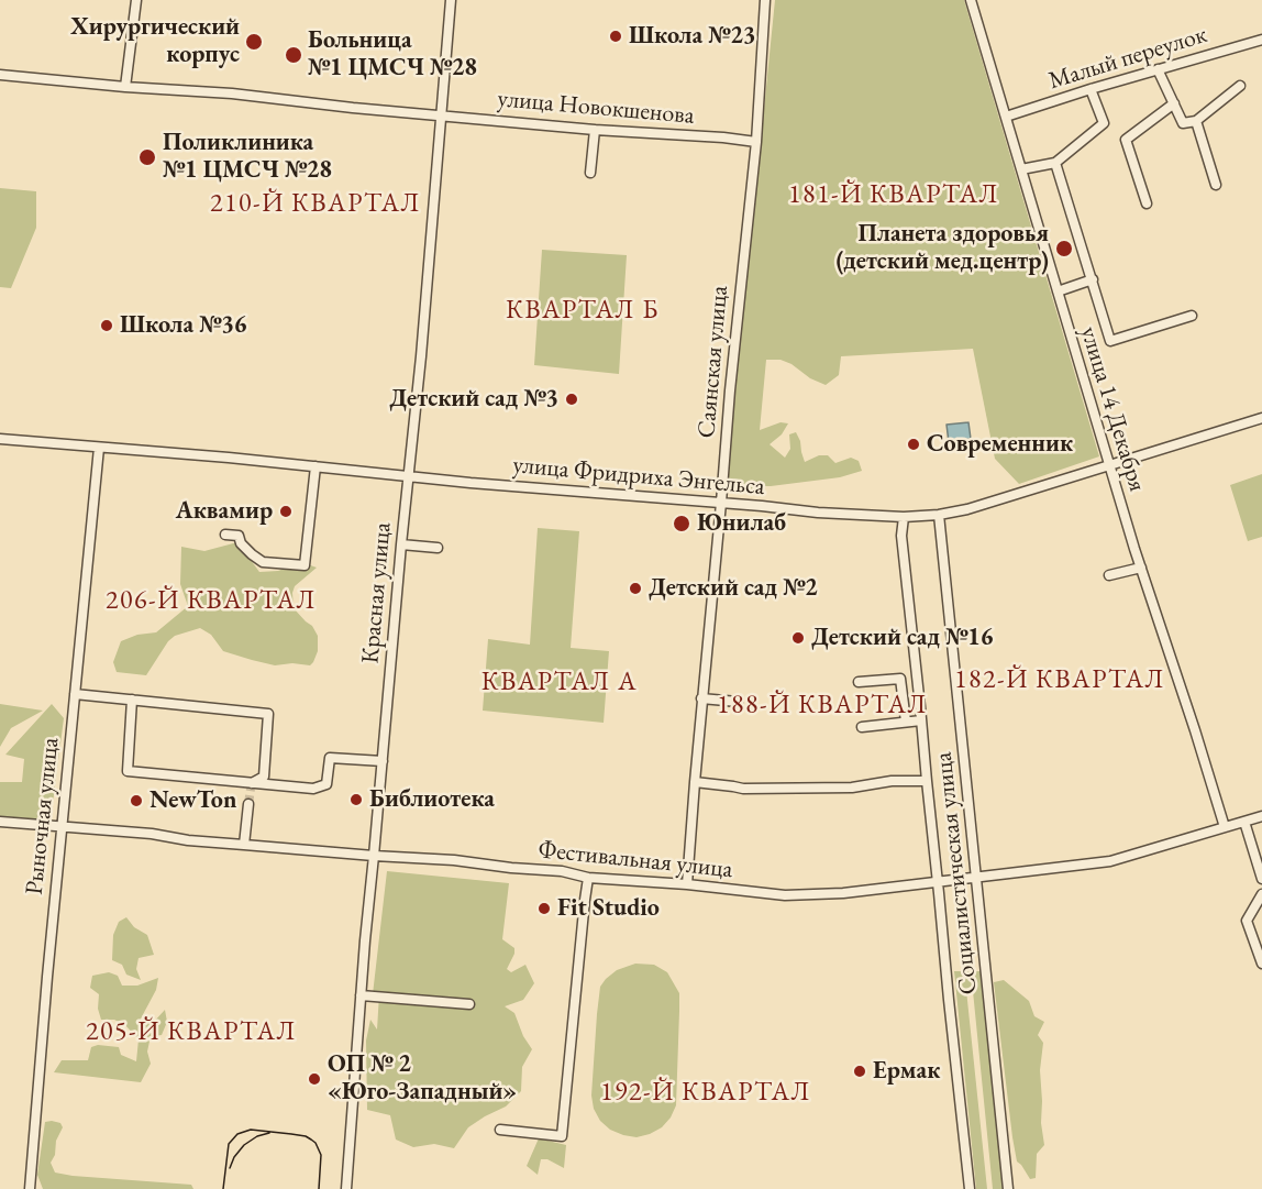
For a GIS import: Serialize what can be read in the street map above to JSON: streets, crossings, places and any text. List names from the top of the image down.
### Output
{
  "streets": {
    "street": [
      "Малый переулок",
      "улица Новокшенова",
      "Саянская улица",
      "улица 14 Декабря",
      "улица Фридриха Энгельса",
      "Красная улица",
      "Рыночная улица",
      "Фестивальная улица",
      "Социалистическая улица"
    ]
  },
  "crossings": [
    ["Малый переулок", "улица 14 Декабря"],
    ["улица Новокшенова", "Саянская улица"],
    ["улица Новокшенова", "Красная улица"],
    ["Саянская улица", "улица Фридриха Энгельса"],
    ["Саянская улица", "Фестивальная улица"],
    ["улица 14 Декабря", "улица Фридриха Энгельса"],
    ["улица 14 Декабря", "Фестивальная улица"],
    ["улица Фридриха Энгельса", "Красная улица"],
    ["улица Фридриха Энгельса", "Рыночная улица"],
    ["улица Фридриха Энгельса", "Социалистическая улица"],
    ["Красная улица", "Фестивальная улица"],
    ["Рыночная улица", "Фестивальная улица"],
    ["Фестивальная улица", "Социалистическая улица"]
  ],
  "districts": [
    "181-Й КВАРТАЛ",
    "210-Й КВАРТАЛ",
    "КВАРТАЛ Б",
    "206-Й КВАРТАЛ",
    "182-Й КВАРТАЛ",
    "КВАРТАЛ А",
    "188-Й КВАРТАЛ",
    "205-Й КВАРТАЛ",
    "192-Й КВАРТАЛ"
  ],
  "places": [
    "Школа №23",
    "Хирургический корпус",
    "Больница №1 ЦМСЧ №28",
    "Поликлиника №1 ЦМСЧ №28",
    "Планета здоровья (детский мед.центр)",
    "Школа №36",
    "Детский сад №3",
    "Современник",
    "Аквамир",
    "Юнилаб",
    "Детский сад №2",
    "Детский сад №16",
    "Библиотека",
    "NewTon",
    "Fit Studio",
    "Ермак",
    "ОП № 2 «Юго-Западный»"
  ]
}
